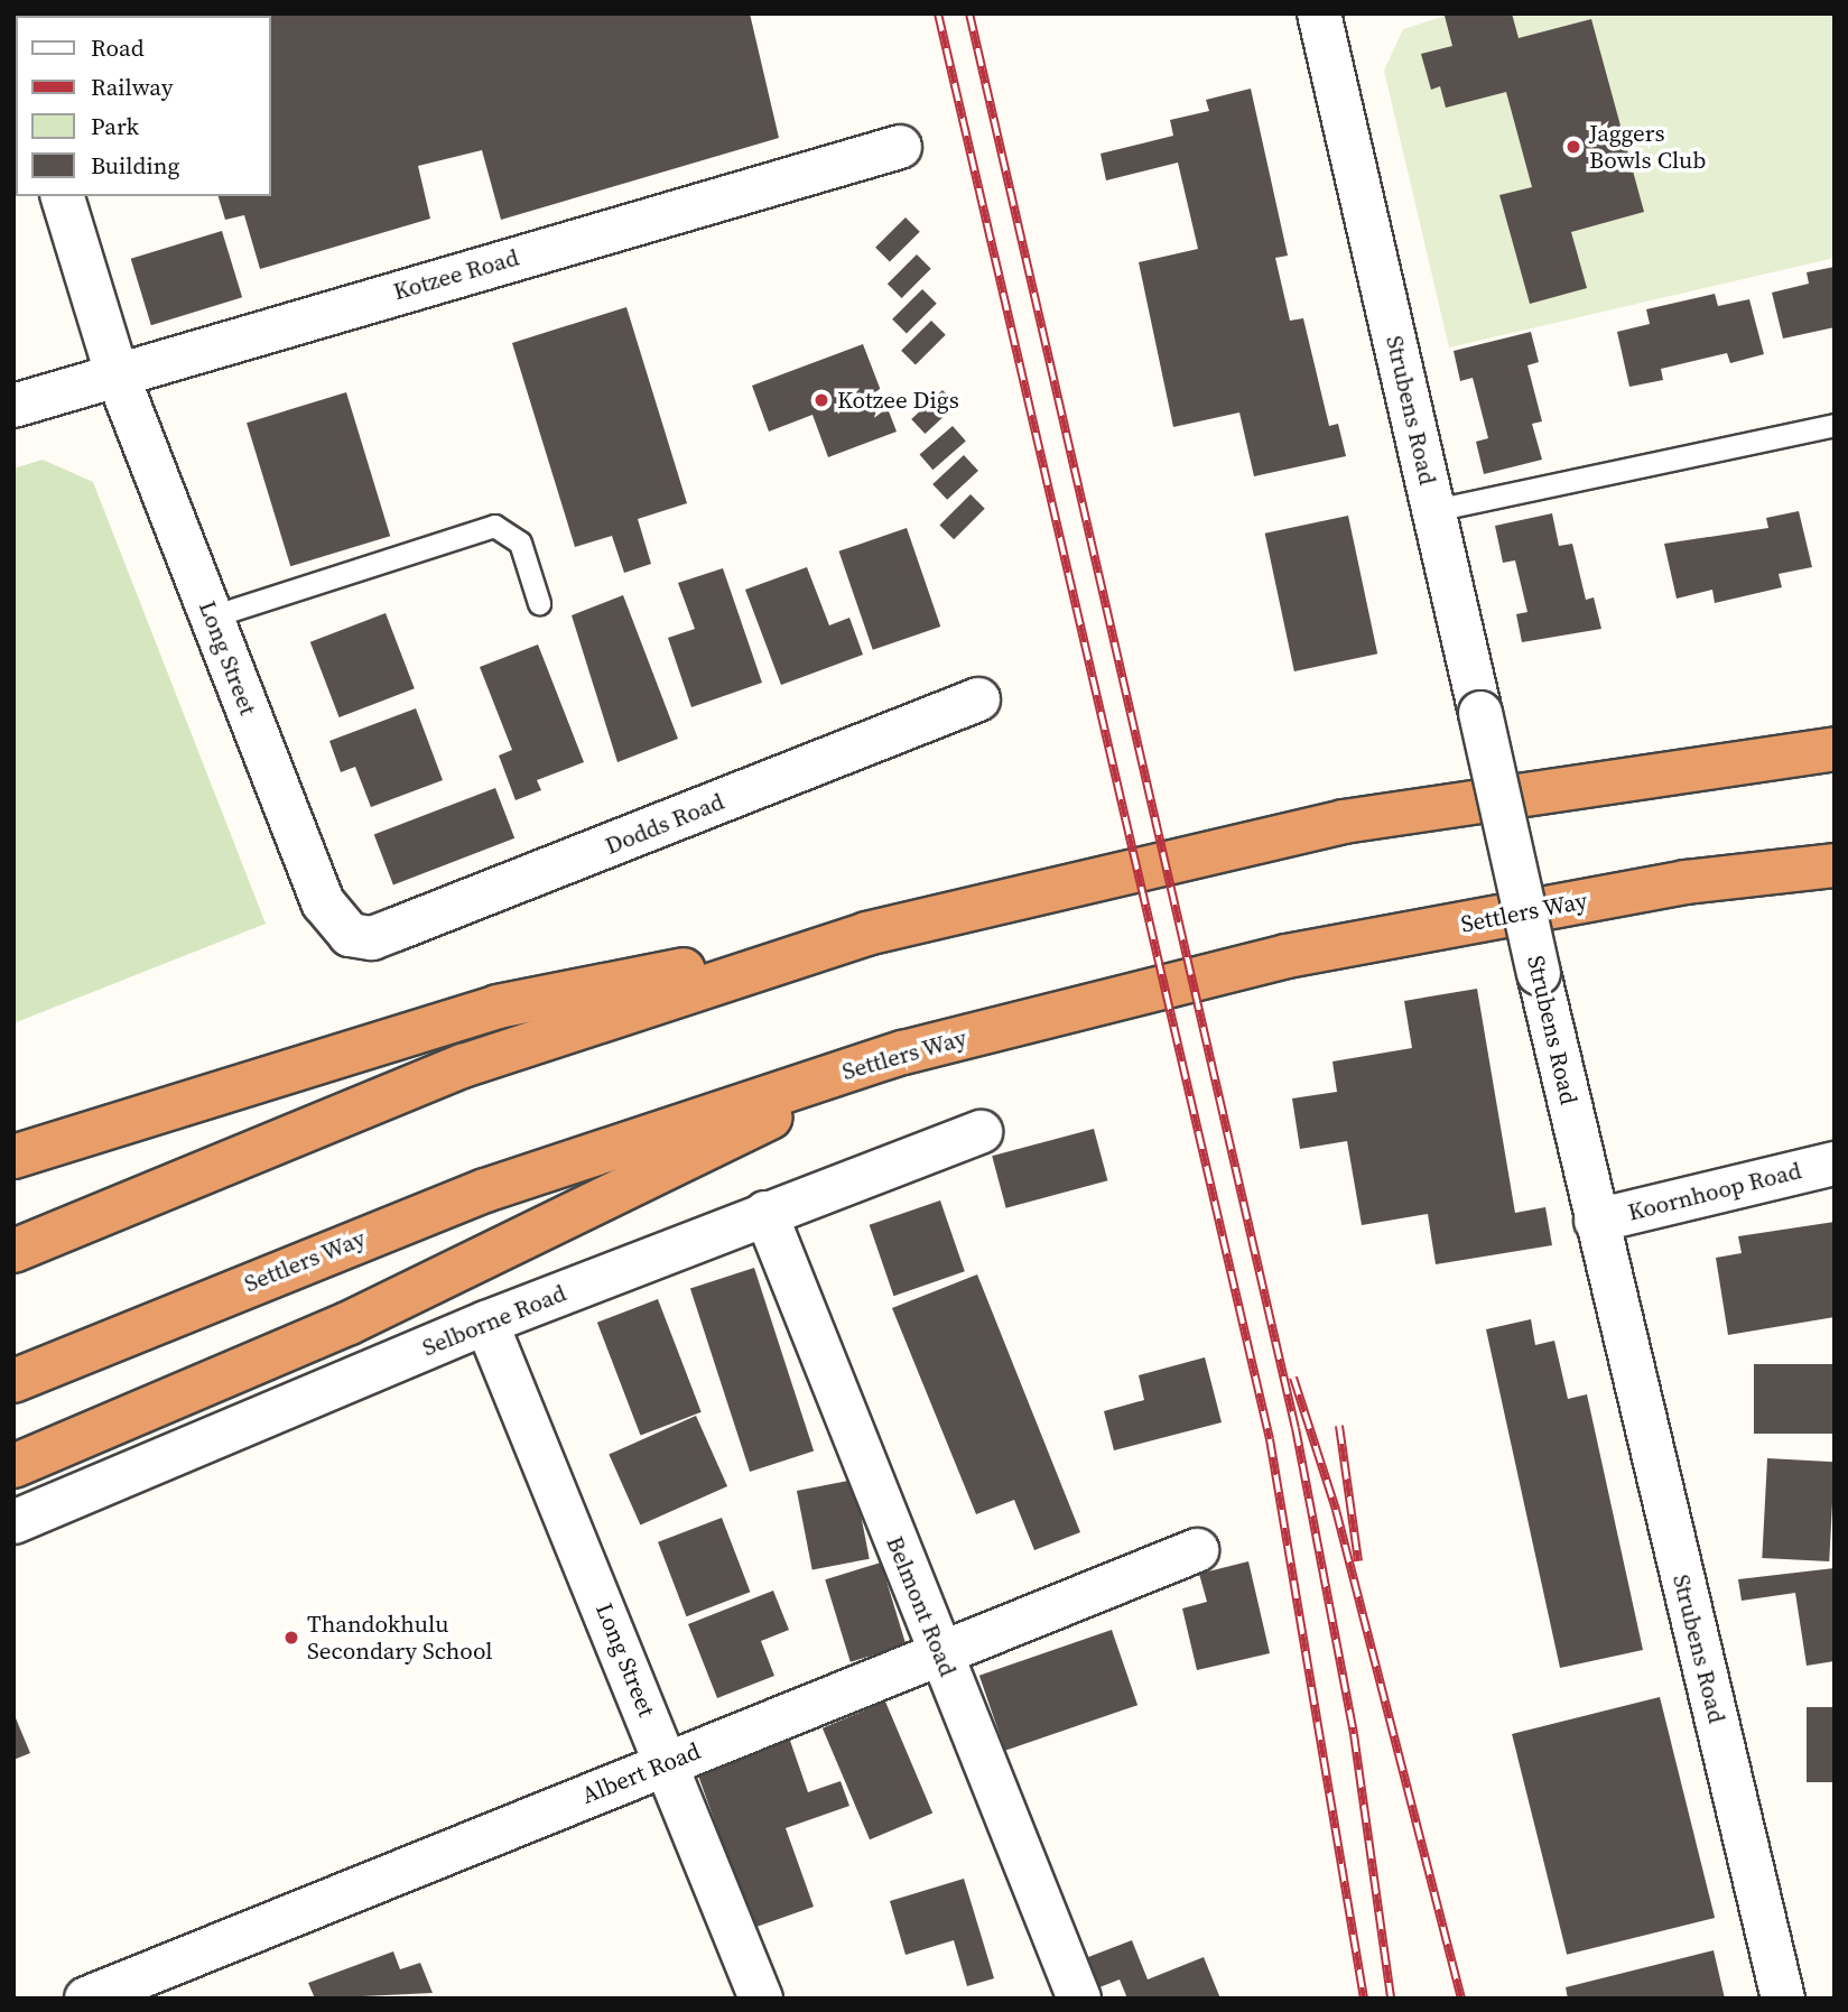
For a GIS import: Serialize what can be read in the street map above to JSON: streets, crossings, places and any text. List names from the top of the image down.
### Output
{
  "streets": {
    "highway": ["Settlers Way"],
    "street": [
      "Kotzee Road",
      "Strubens Road",
      "Long Street",
      "Dodds Road",
      "Koornhoop Road",
      "Selborne Road",
      "Belmont Road",
      "Albert Road"
    ]
  },
  "crossings": [
    ["Kotzee Road", "Long Street"],
    ["Strubens Road", "Koornhoop Road"],
    ["Long Street", "Dodds Road"],
    ["Long Street", "Selborne Road"],
    ["Long Street", "Albert Road"],
    ["Selborne Road", "Belmont Road"],
    ["Belmont Road", "Albert Road"]
  ],
  "places": ["Jaggers Bowls Club", "Kotzee Digs", "Thandokhulu Secondary School"],
  "legend": [
    "Road",
    "Railway",
    "Park",
    "Building"
  ]
}
